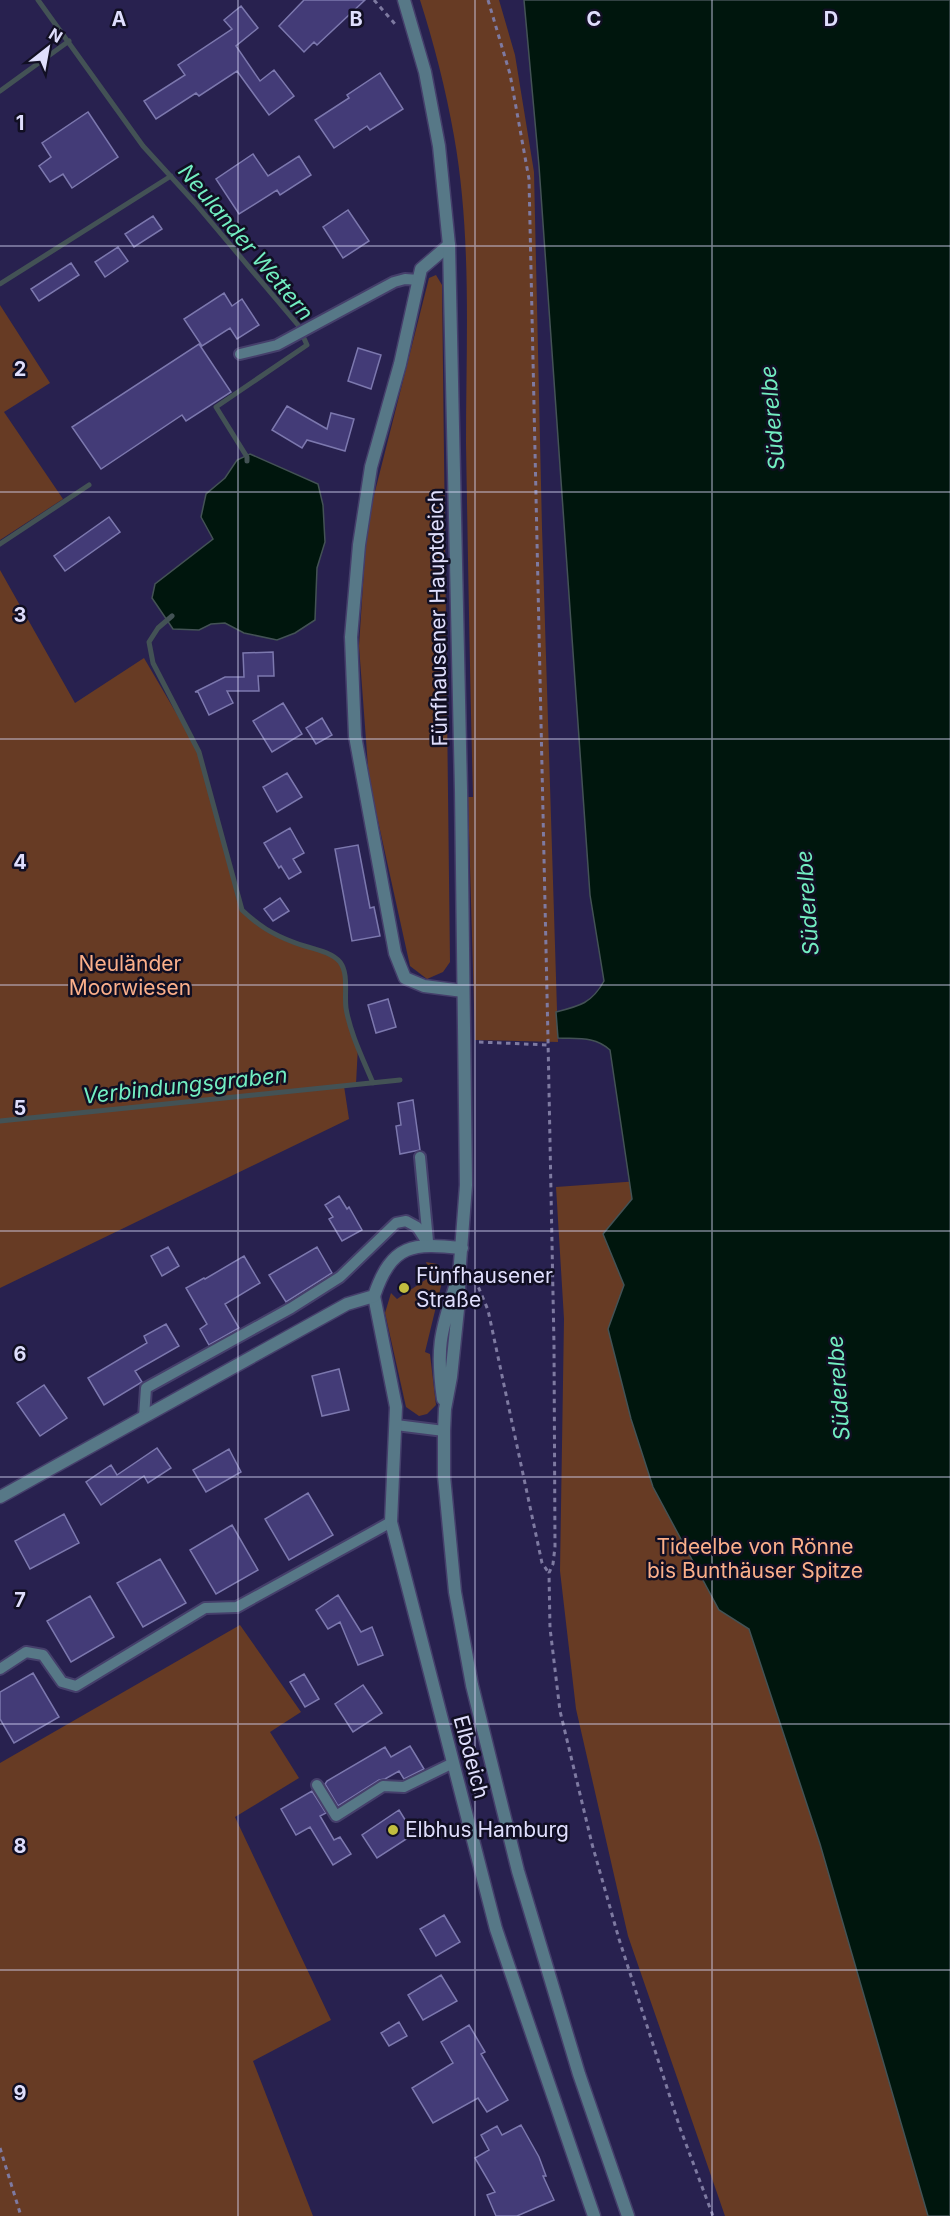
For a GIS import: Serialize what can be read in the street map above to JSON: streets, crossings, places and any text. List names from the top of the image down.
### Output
{
  "streets": {
    "street": ["Fünfhausener Hauptdeich", "Elbdeich"]
  },
  "crossings": [
    ["Fünfhausener Hauptdeich", "Elbdeich"]
  ],
  "water": ["Neulander Wettern", "Süderelbe", "Verbindungsgraben"],
  "parks": ["Neuländer Moorwiesen", "Tideelbe von Rönne bis Bunthäuser Spitze"],
  "places": ["Fünfhausener Straße", "Elbhus Hamburg"],
  "north": "top right",
  "grid": {
    "columns": [
      "A",
      "B",
      "C",
      "D"
    ],
    "rows": [
      "1",
      "2",
      "3",
      "4",
      "5",
      "6",
      "7",
      "8",
      "9"
    ]
  }
}
